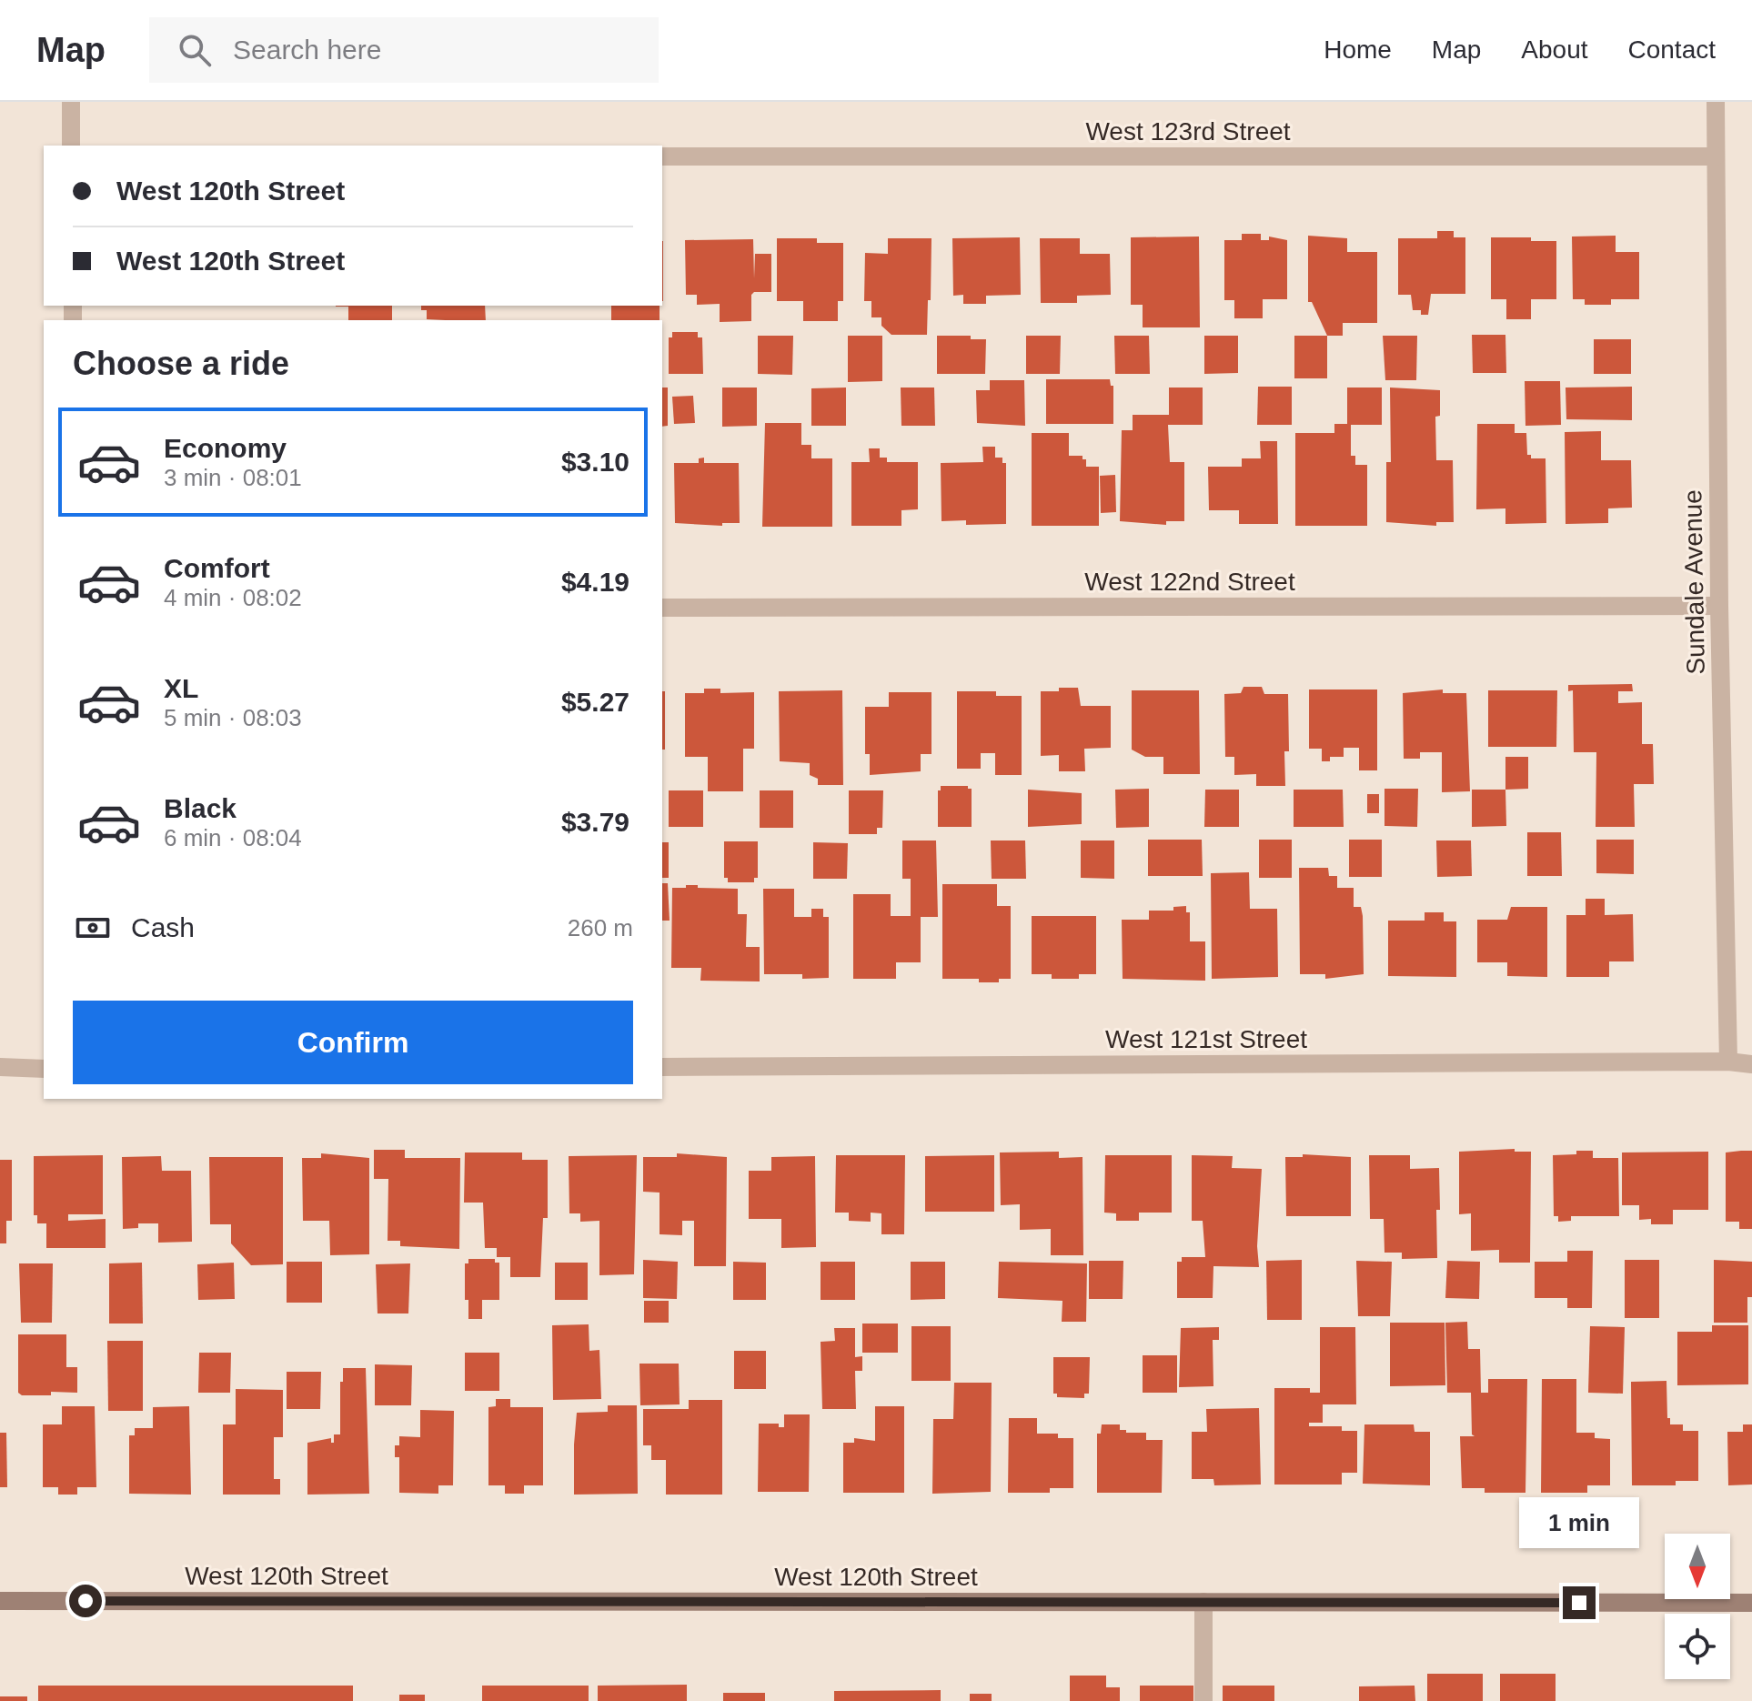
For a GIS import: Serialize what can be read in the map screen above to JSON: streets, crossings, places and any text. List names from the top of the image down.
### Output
{
  "streets": {
    "main road": ["West 120th Street"],
    "street": [
      "West 123rd Street",
      "West 122nd Street",
      "Sundale Avenue",
      "West 121st Street"
    ]
  },
  "crossings": [
    ["West 123rd Street", "Sundale Avenue"],
    ["West 122nd Street", "Sundale Avenue"],
    ["Sundale Avenue", "West 121st Street"]
  ],
  "north": "bottom",
  "page": {
    "header": "Map",
    "search": "Search here",
    "nav": [
      "Home",
      "Map",
      "About",
      "Contact"
    ],
    "banner": ["West 120th Street", "West 120th Street"],
    "heading": "Choose a ride",
    "list": [
      {
        "name": "Economy",
        "note": "3 min · 08:01",
        "value": "$3.10"
      },
      {
        "name": "Comfort",
        "note": "4 min · 08:02",
        "value": "$4.19"
      },
      {
        "name": "XL",
        "note": "5 min · 08:03",
        "value": "$5.27"
      },
      {
        "name": "Black",
        "note": "6 min · 08:04",
        "value": "$3.79"
      }
    ],
    "pay": ["Cash", "260 m"],
    "buttons": "Confirm",
    "bubble": "1 min"
  }
}
